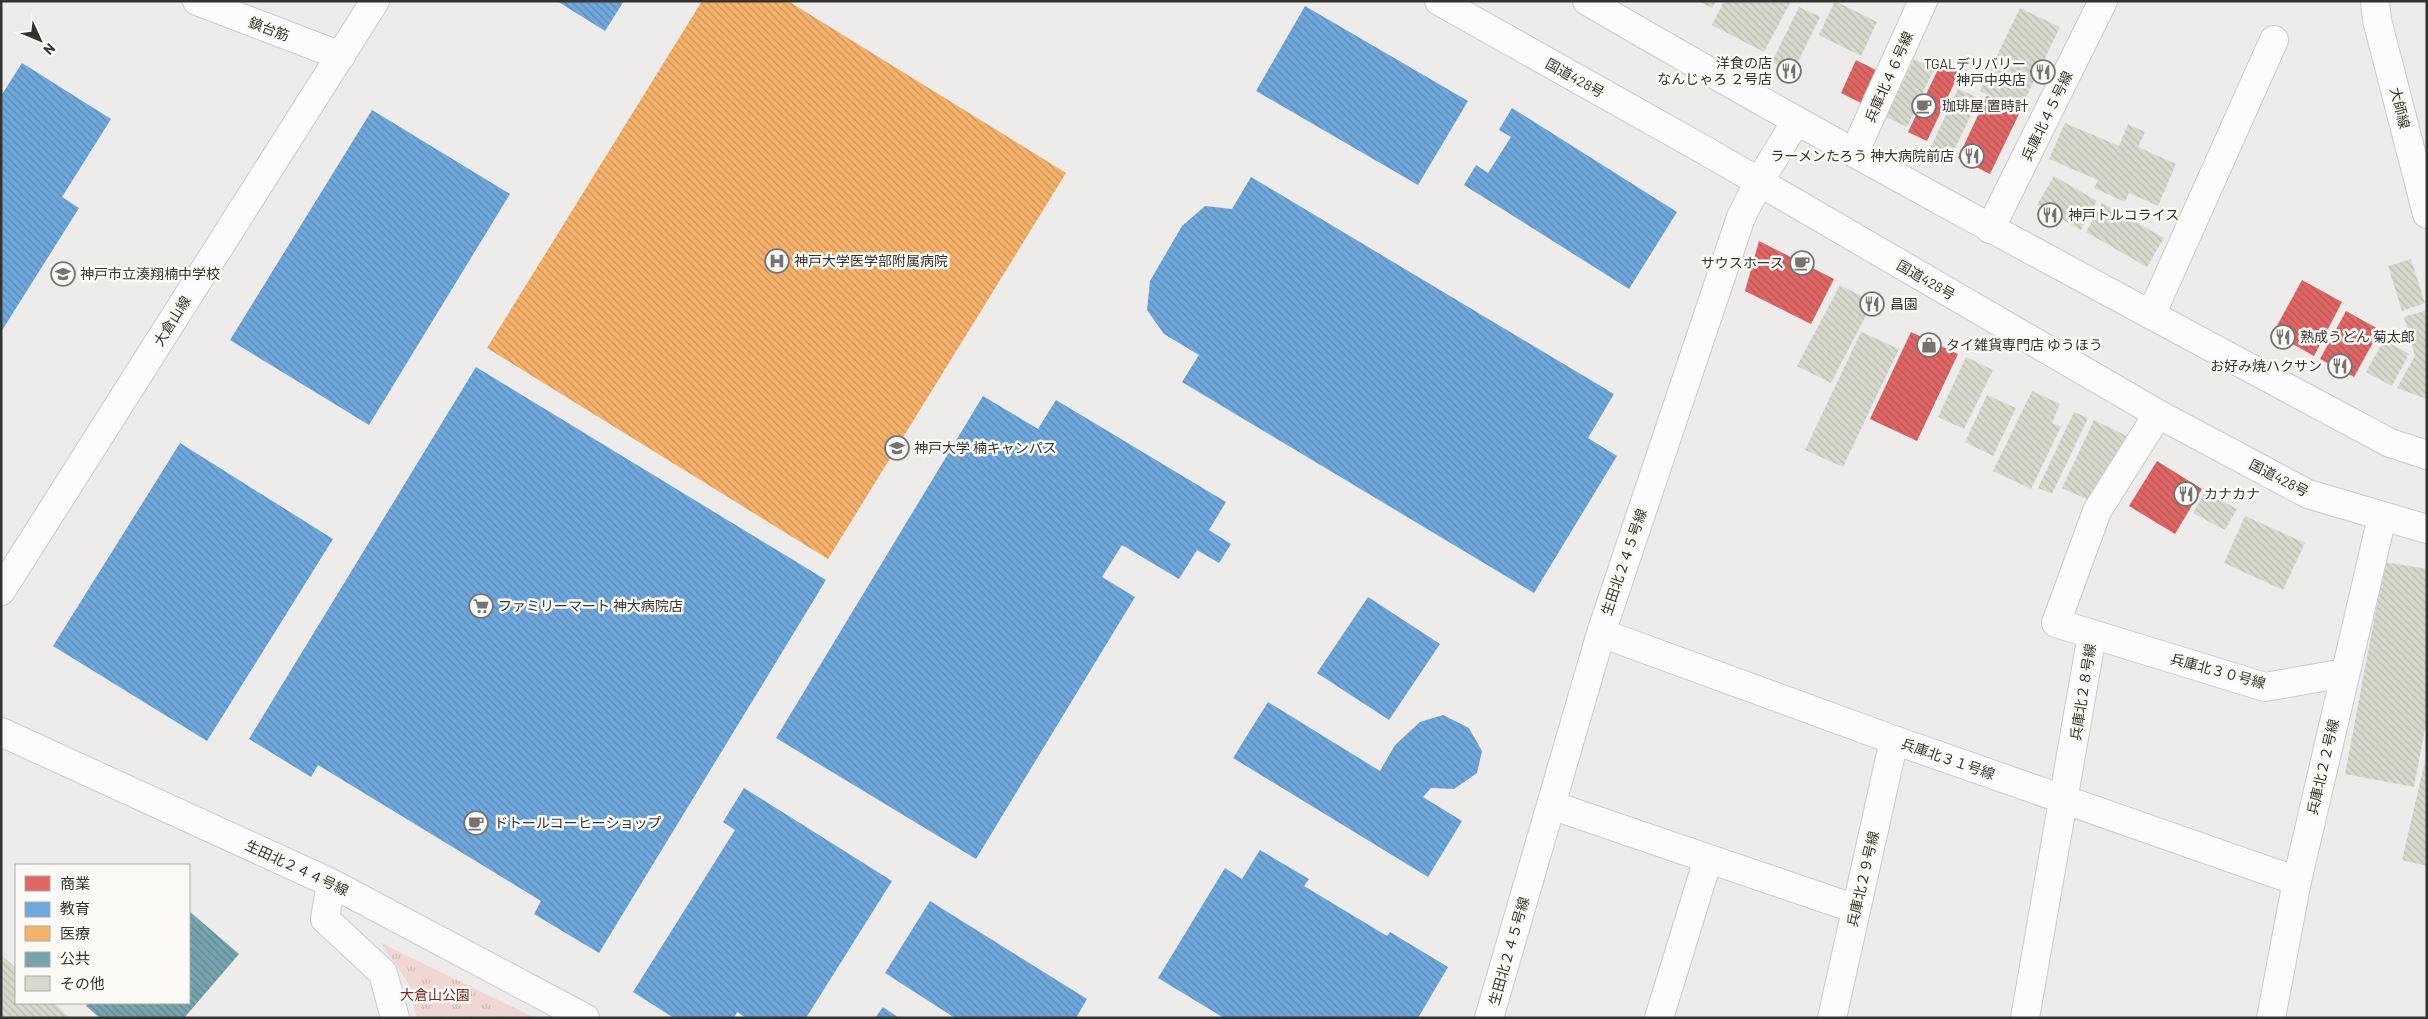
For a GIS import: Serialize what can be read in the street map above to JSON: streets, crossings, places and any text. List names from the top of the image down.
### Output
{
  "streets": {
    "main road": [
      "鎮台筋",
      "兵庫北４６号線",
      "国道428号",
      "大師線",
      "兵庫北４５号線",
      "大倉山線",
      "生田北２４５号線",
      "兵庫北３０号線",
      "兵庫北２８号線",
      "兵庫北３１号線",
      "兵庫北２２号線",
      "生田北２４４号線",
      "兵庫北２９号線"
    ]
  },
  "crossings": [
    ["鎮台筋", "大倉山線"],
    ["国道428号", "生田北２４５号線"],
    ["国道428号", "兵庫北２８号線"],
    ["国道428号", "兵庫北２２号線"],
    ["生田北２４５号線", "兵庫北３１号線"],
    ["兵庫北３０号線", "兵庫北２８号線"],
    ["兵庫北３０号線", "兵庫北２２号線"],
    ["兵庫北２８号線", "兵庫北３１号線"],
    ["兵庫北３１号線", "兵庫北２２号線"],
    ["兵庫北３１号線", "兵庫北２９号線"]
  ],
  "parks": ["大倉山公園"],
  "places": {
    "restaurant": [
      "洋食の店 なんじゃろ ２号店",
      "TGALデリバリー 神戸中央店",
      "ラーメンたろう 神大病院前店",
      "神戸トルコライス",
      "昌園",
      "熟成うどん 菊太郎",
      "お好み焼ハクサン",
      "カナカナ"
    ],
    "cafe": ["珈琲屋 置時計", "サウスホース", "ドトールコーヒーショップ"],
    "hospital": ["神戸大学医学部附属病院"],
    "school or university": ["神戸市立湊翔楠中学校", "神戸大学 楠キャンパス"],
    "shop": ["タイ雑貨専門店 ゆうほう"],
    "supermarket": ["ファミリーマート 神大病院店"]
  },
  "legend": [
    "商業",
    "教育",
    "医療",
    "公共",
    "その他"
  ],
  "north": "bottom right"
}
